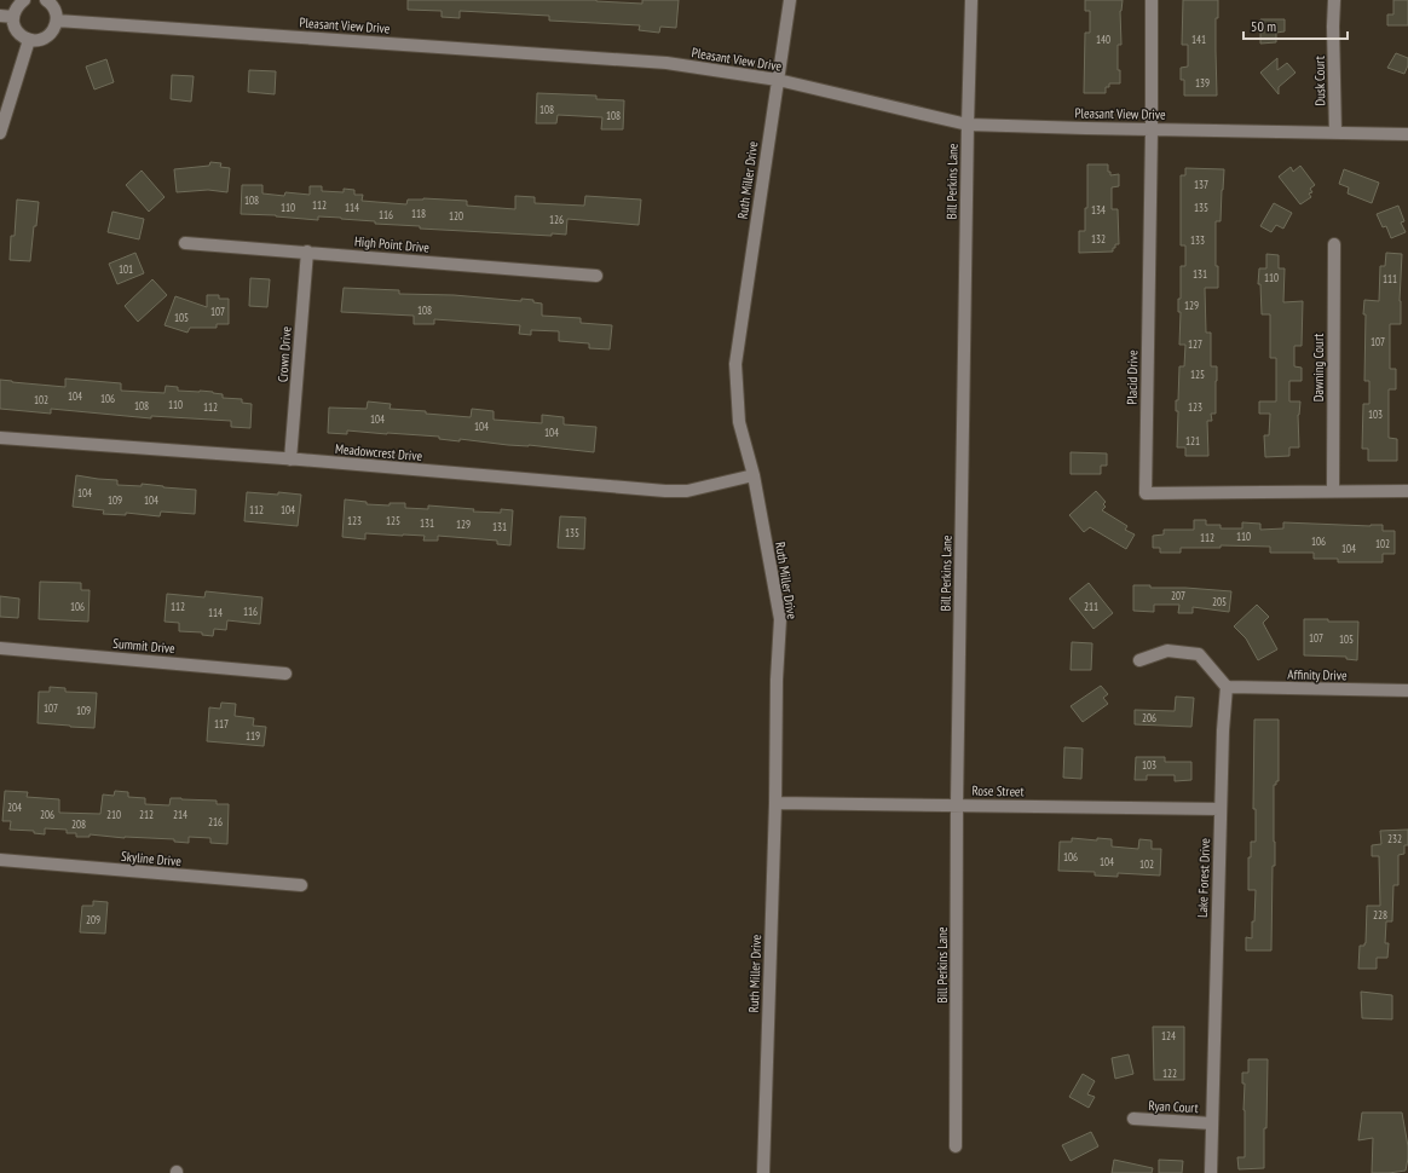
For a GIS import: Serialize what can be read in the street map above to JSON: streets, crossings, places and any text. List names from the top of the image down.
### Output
{
  "streets": {
    "street": [
      "Pleasant View Drive",
      "Dusk Court",
      "Ruth Miller Drive",
      "Bill Perkins Lane",
      "High Point Drive",
      "Crown Drive",
      "Dawning Court",
      "Placid Drive",
      "Meadowcrest Drive",
      "Summit Drive",
      "Affinity Drive",
      "Rose Street",
      "Skyline Drive",
      "Lake Forest Drive",
      "Ryan Court"
    ]
  },
  "crossings": [
    ["Pleasant View Drive", "Dusk Court"],
    ["Pleasant View Drive", "Ruth Miller Drive"],
    ["Pleasant View Drive", "Bill Perkins Lane"],
    ["Pleasant View Drive", "Placid Drive"],
    ["Ruth Miller Drive", "Meadowcrest Drive"],
    ["Ruth Miller Drive", "Rose Street"],
    ["Bill Perkins Lane", "Rose Street"],
    ["High Point Drive", "Crown Drive"],
    ["Crown Drive", "Meadowcrest Drive"],
    ["Dawning Court", "Placid Drive"],
    ["Affinity Drive", "Lake Forest Drive"],
    ["Rose Street", "Lake Forest Drive"],
    ["Lake Forest Drive", "Ryan Court"]
  ],
  "house_numbers": [
    "140",
    "141",
    "139",
    "108",
    "108",
    "137",
    "108",
    "112",
    "110",
    "114",
    "135",
    "134",
    "118",
    "116",
    "120",
    "126",
    "132",
    "133",
    "101",
    "131",
    "110",
    "111",
    "129",
    "108",
    "107",
    "105",
    "107",
    "127",
    "125",
    "104",
    "106",
    "102",
    "110",
    "108",
    "112",
    "123",
    "103",
    "104",
    "104",
    "104",
    "121",
    "104",
    "109",
    "104",
    "112",
    "104",
    "123",
    "125",
    "131",
    "129",
    "131",
    "135",
    "110",
    "112",
    "106",
    "102",
    "104",
    "207",
    "205",
    "106",
    "112",
    "211",
    "116",
    "114",
    "107",
    "105",
    "107",
    "109",
    "206",
    "117",
    "119",
    "103",
    "204",
    "206",
    "210",
    "212",
    "214",
    "216",
    "208",
    "232",
    "106",
    "104",
    "102",
    "228",
    "209",
    "124",
    "122"
  ],
  "scale_bar": "50 m"
}
